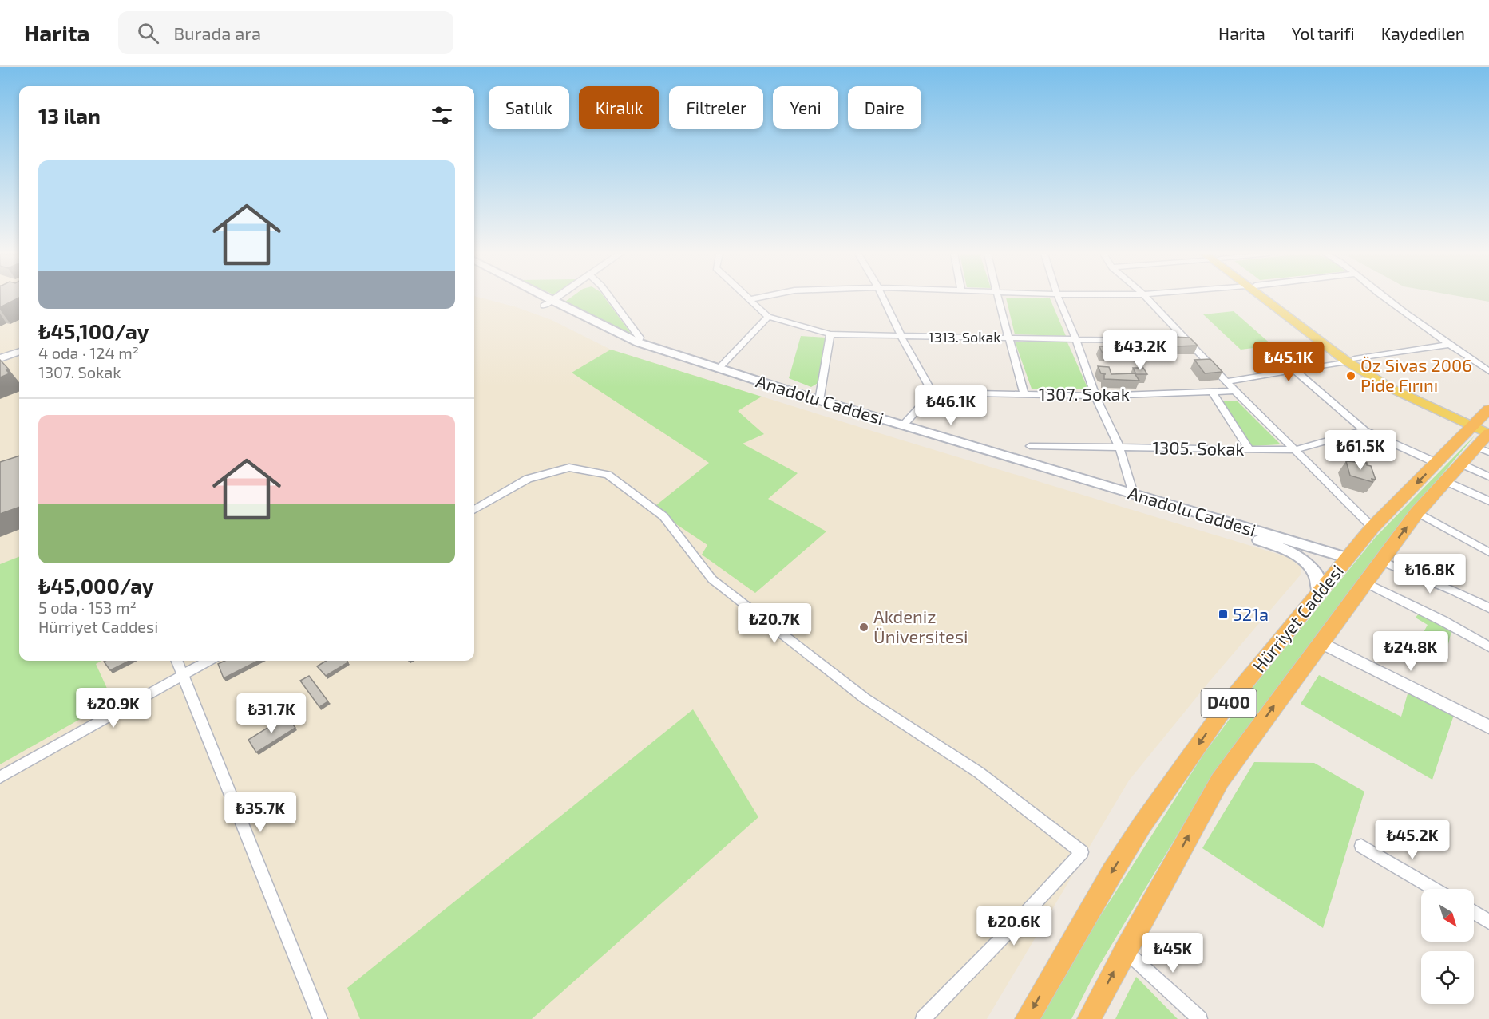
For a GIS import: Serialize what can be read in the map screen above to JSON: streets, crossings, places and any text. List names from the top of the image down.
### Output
{
  "streets": {
    "highway": ["Hürriyet Caddesi", "D400"],
    "main road": ["Anadolu Caddesi"],
    "street": ["1313. Sokak", "1307. Sokak", "1305. Sokak"]
  },
  "crossings": [
    ["Anadolu Caddesi", "Hürriyet Caddesi"]
  ],
  "places": {
    "other": ["Öz Sivas 2006 Pide Fırını", "Akdeniz Üniversitesi"],
    "transit": ["521a"]
  },
  "north": "bottom right",
  "page": {
    "header": "Harita",
    "search": "Burada ara",
    "nav": ["Harita", "Yol tarifi", "Kaydedilen"],
    "chip": [
      "Satılık",
      "Kiralık",
      "Filtreler",
      "Yeni",
      "Daire"
    ],
    "heading": "13 ilan",
    "list": [
      {
        "name": "₺45,100/ay",
        "note": "4 oda · 124 m² · 1307. Sokak"
      },
      {
        "name": "₺45,000/ay",
        "note": "5 oda · 153 m² · Hürriyet Caddesi"
      }
    ],
    "price": [
      "₺43.2K",
      "₺45.1K",
      "₺46.1K",
      "₺61.5K",
      "₺16.8K",
      "₺20.7K",
      "₺24.8K",
      "₺20.9K",
      "₺31.7K",
      "₺35.7K",
      "₺45.2K",
      "₺20.6K",
      "₺45K"
    ]
  }
}
